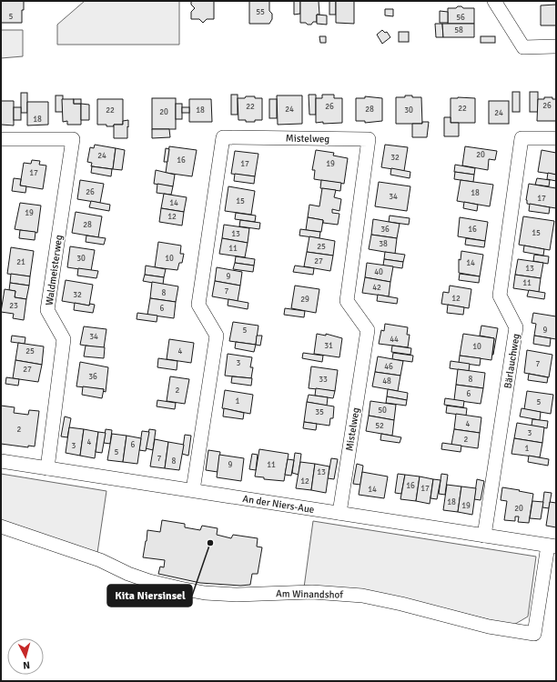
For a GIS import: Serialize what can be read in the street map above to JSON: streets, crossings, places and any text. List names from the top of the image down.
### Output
{
  "streets": {
    "street": [
      "Mistelweg",
      "Waldmeisterweg",
      "Bärlauchweg",
      "An der Niers-Aue",
      "Am Winandshof"
    ]
  },
  "crossings": [
    ["Mistelweg", "An der Niers-Aue"],
    ["Waldmeisterweg", "An der Niers-Aue"],
    ["Bärlauchweg", "An der Niers-Aue"],
    ["An der Niers-Aue", "Am Winandshof"]
  ],
  "places": ["Kita Niersinsel"],
  "house_numbers": [
    "55",
    "5",
    "56",
    "58",
    "26",
    "22",
    "26",
    "22",
    "24",
    "28",
    "22",
    "18",
    "30",
    "20",
    "24",
    "18",
    "20",
    "24",
    "32",
    "16",
    "17",
    "19",
    "17",
    "26",
    "18",
    "34",
    "17",
    "15",
    "14",
    "19",
    "12",
    "28",
    "36",
    "16",
    "15",
    "13",
    "38",
    "25",
    "11",
    "30",
    "10",
    "27",
    "21",
    "14",
    "13",
    "40",
    "9",
    "11",
    "42",
    "7",
    "8",
    "32",
    "12",
    "29",
    "23",
    "6",
    "5",
    "9",
    "34",
    "44",
    "31",
    "10",
    "25",
    "4",
    "3",
    "7",
    "46",
    "27",
    "36",
    "33",
    "8",
    "48",
    "2",
    "6",
    "1",
    "5",
    "50",
    "35",
    "4",
    "52",
    "2",
    "3",
    "2",
    "4",
    "6",
    "3",
    "1",
    "5",
    "7",
    "8",
    "9",
    "11",
    "13",
    "12",
    "16",
    "17",
    "14",
    "18",
    "19",
    "20"
  ],
  "north": "bottom"
}
